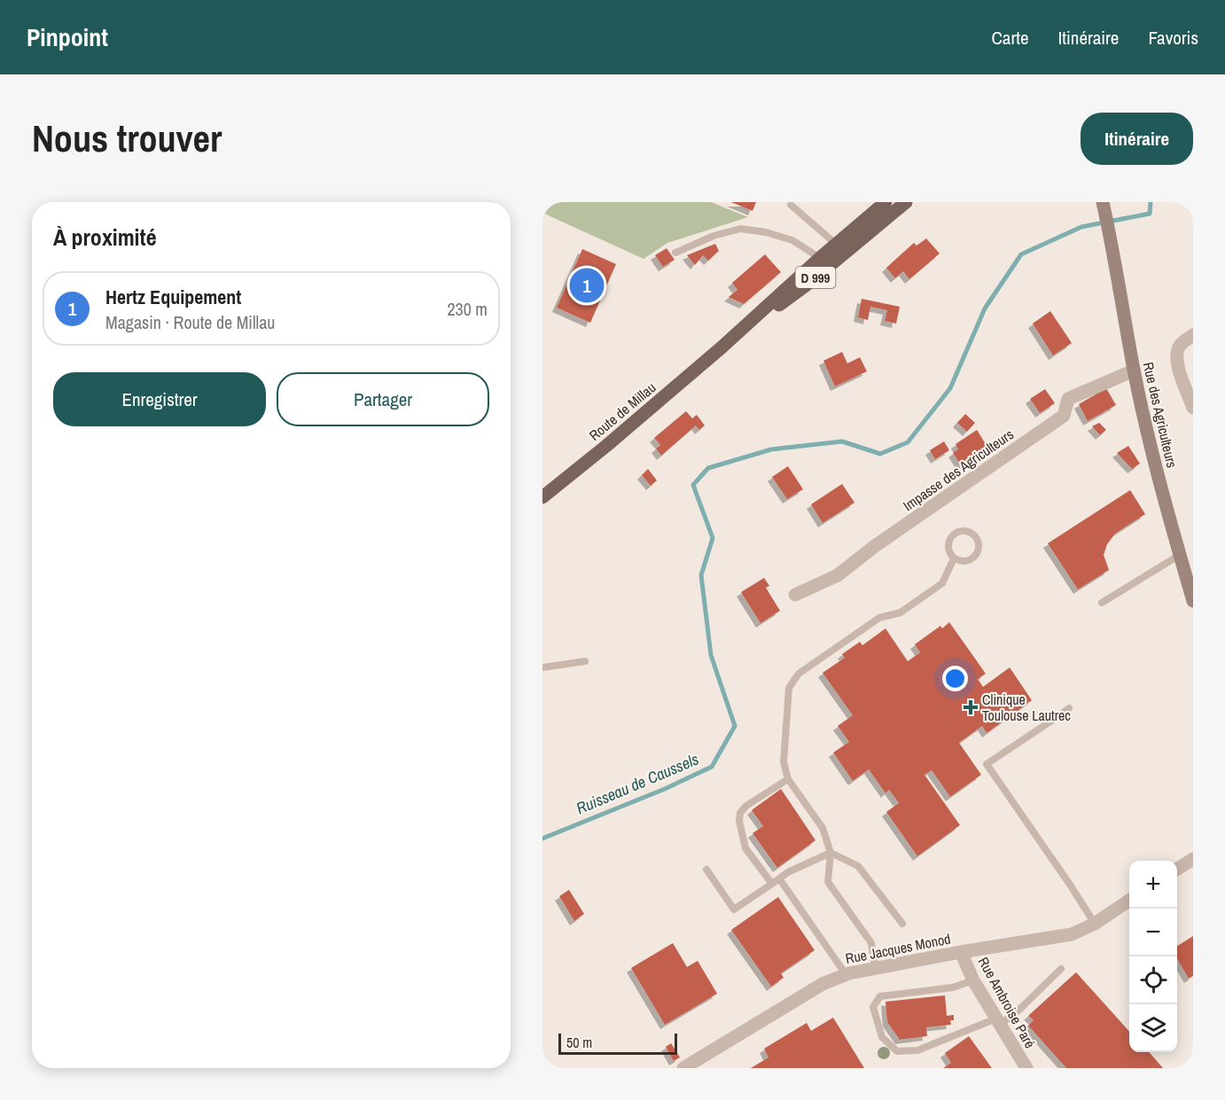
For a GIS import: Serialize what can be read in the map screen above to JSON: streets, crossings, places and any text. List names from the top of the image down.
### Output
{
  "streets": {
    "main road": ["D 999", "Route de Millau"],
    "street": [
      "Rue des Agriculteurs",
      "Impasse des Agriculteurs",
      "Rue Jacques Monod",
      "Rue Ambroise Paré"
    ]
  },
  "crossings": [
    ["Rue des Agriculteurs", "Impasse des Agriculteurs"],
    ["Rue Jacques Monod", "Rue Ambroise Paré"]
  ],
  "water": ["Ruisseau de Caussels"],
  "places": {
    "health": ["Clinique Toulouse Lautrec"]
  },
  "scale_bar": "50 m",
  "page": {
    "header": "Pinpoint",
    "nav": ["Carte", "Itinéraire", "Favoris"],
    "buttons": [
      "Itinéraire",
      ["Enregistrer", "Partager"]
    ],
    "title": "Nous trouver",
    "heading": "À proximité",
    "pins": "1",
    "list": [
      {
        "mark": "1",
        "name": "Hertz Equipement",
        "note": "Magasin · Route de Millau",
        "value": "230 m"
      }
    ],
    "map_buttons": ["+", "−"],
    "scale": "50 m"
  }
}
